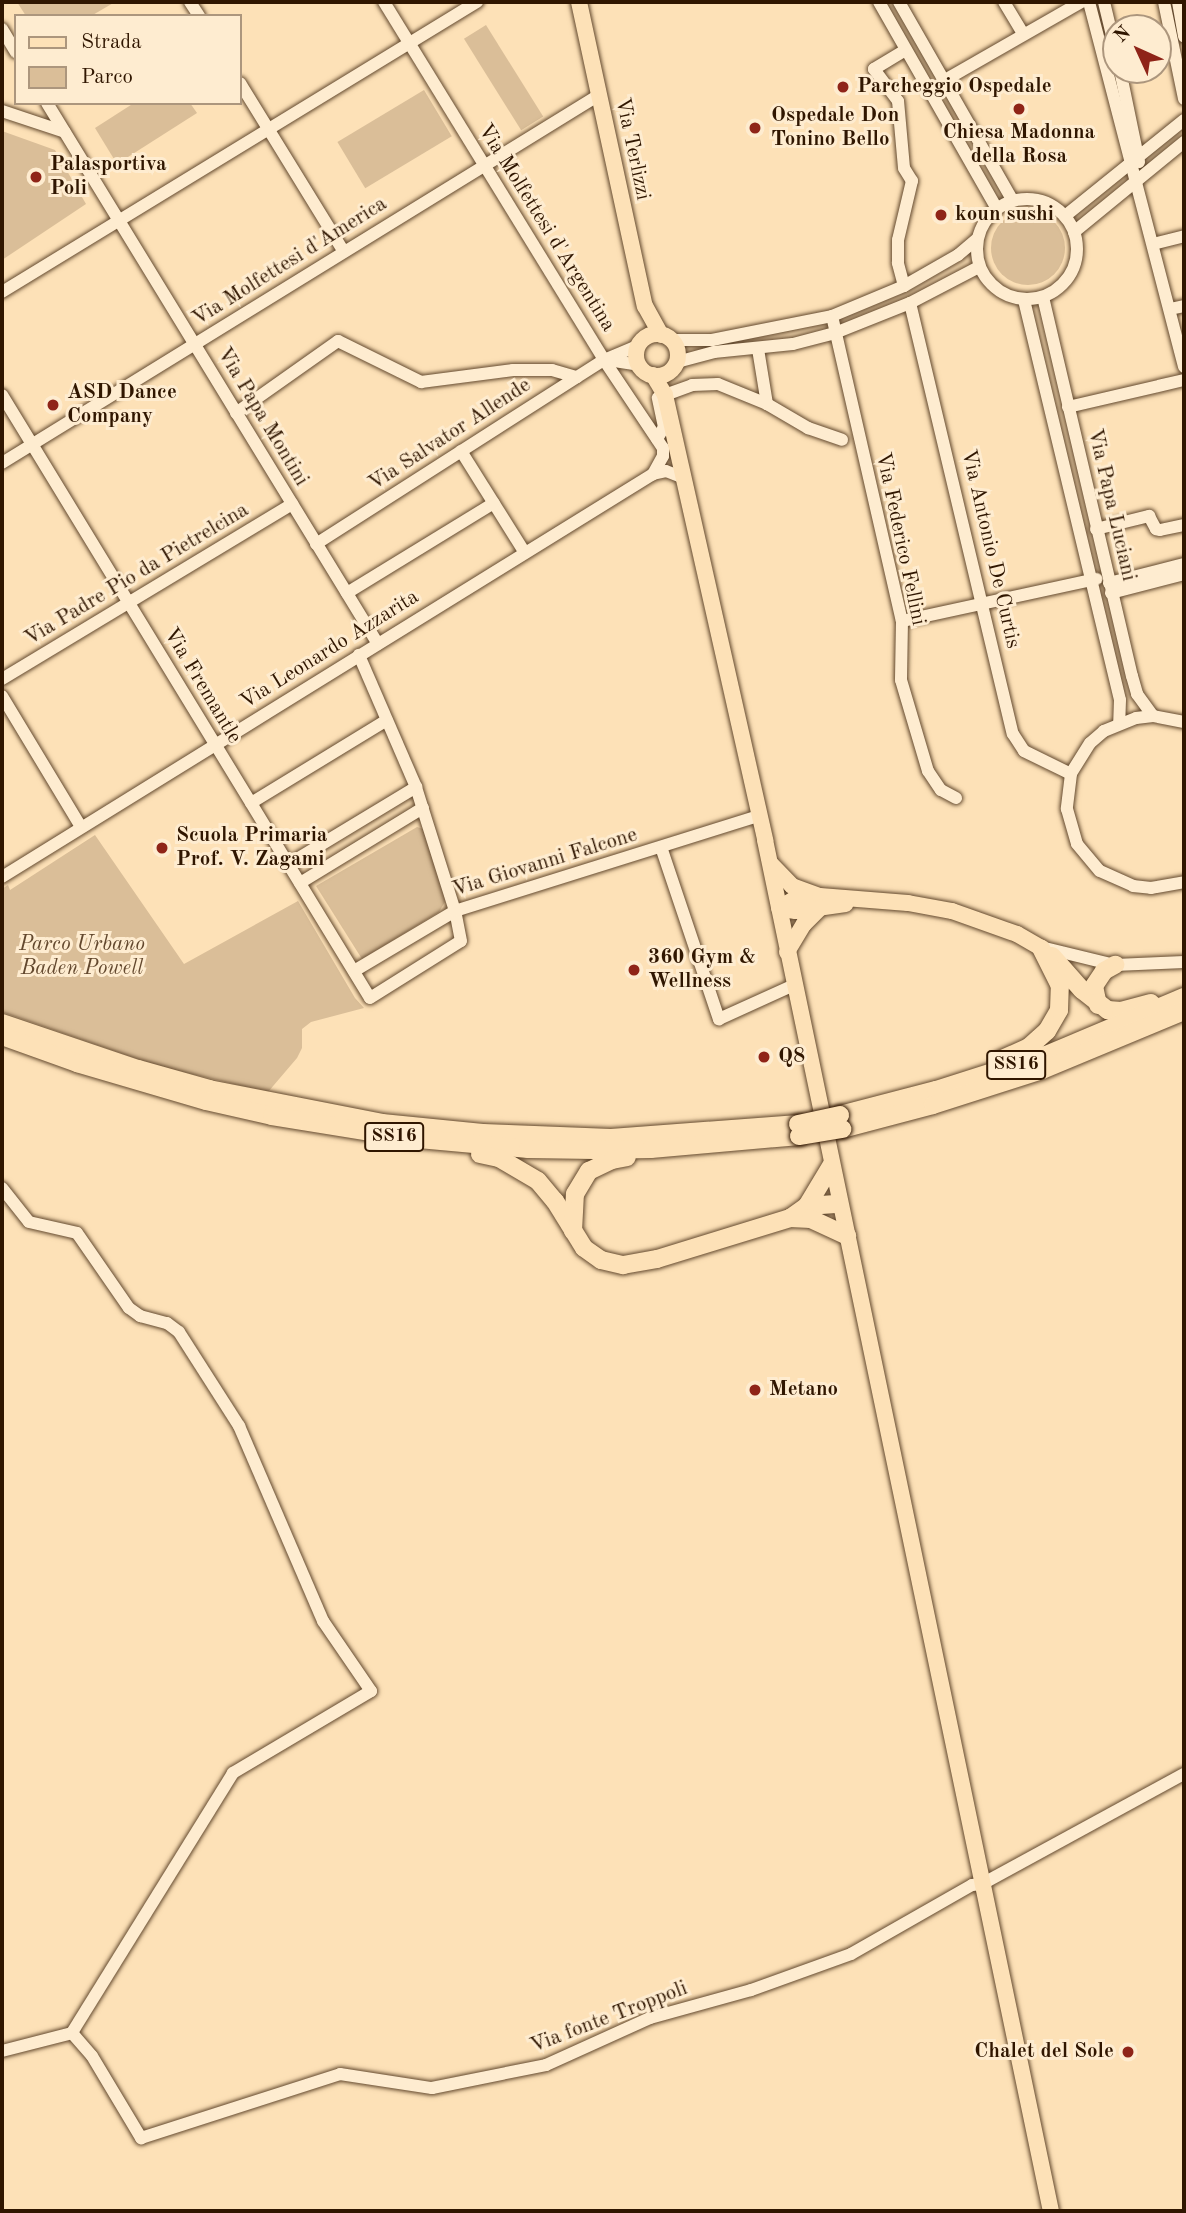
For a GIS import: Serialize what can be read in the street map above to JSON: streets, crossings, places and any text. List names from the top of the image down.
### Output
{
  "streets": {
    "highway": ["SS16"],
    "main road": ["Via Terlizzi"],
    "street": [
      "Via Molfettesi d'Argentina",
      "Via Molfettesi d'America",
      "Via Papa Montini",
      "Via Salvator Allende",
      "Via Papa Luciani",
      "Via Federico Fellini",
      "Via Antonio De Curtis",
      "Via Padre Pio da Pietrelcina",
      "Via Leonardo Azzarita",
      "Via Fremantle",
      "Via Giovanni Falcone",
      "Via fonte Troppoli"
    ]
  },
  "crossings": [
    ["Via Terlizzi", "Via Molfettesi d'America"],
    ["Via Terlizzi", "Via Salvator Allende"],
    ["Via Molfettesi d'Argentina", "Via Molfettesi d'America"],
    ["Via Molfettesi d'Argentina", "Via Salvator Allende"],
    ["Via Molfettesi d'America", "Via Papa Montini"],
    ["Via Molfettesi d'America", "Via Fremantle"],
    ["Via Papa Montini", "Via Salvator Allende"],
    ["Via Papa Montini", "Via Padre Pio da Pietrelcina"],
    ["Via Papa Montini", "Via Leonardo Azzarita"],
    ["Via Padre Pio da Pietrelcina", "Via Fremantle"],
    ["Via Leonardo Azzarita", "Via Fremantle"],
    ["Via Fremantle", "Via Giovanni Falcone"]
  ],
  "parks": ["Parco Urbano Baden Powell"],
  "places": [
    "Parcheggio Ospedale",
    "Chiesa Madonna della Rosa",
    "Ospedale Don Tonino Bello",
    "Palasportiva Poli",
    "koun sushi",
    "ASD Dance Company",
    "Scuola Primaria Prof. V. Zagami",
    "360 Gym & Wellness",
    "Q8",
    "Metano",
    "Chalet del Sole"
  ],
  "legend": ["Strada", "Parco"],
  "north": "top left"
}
